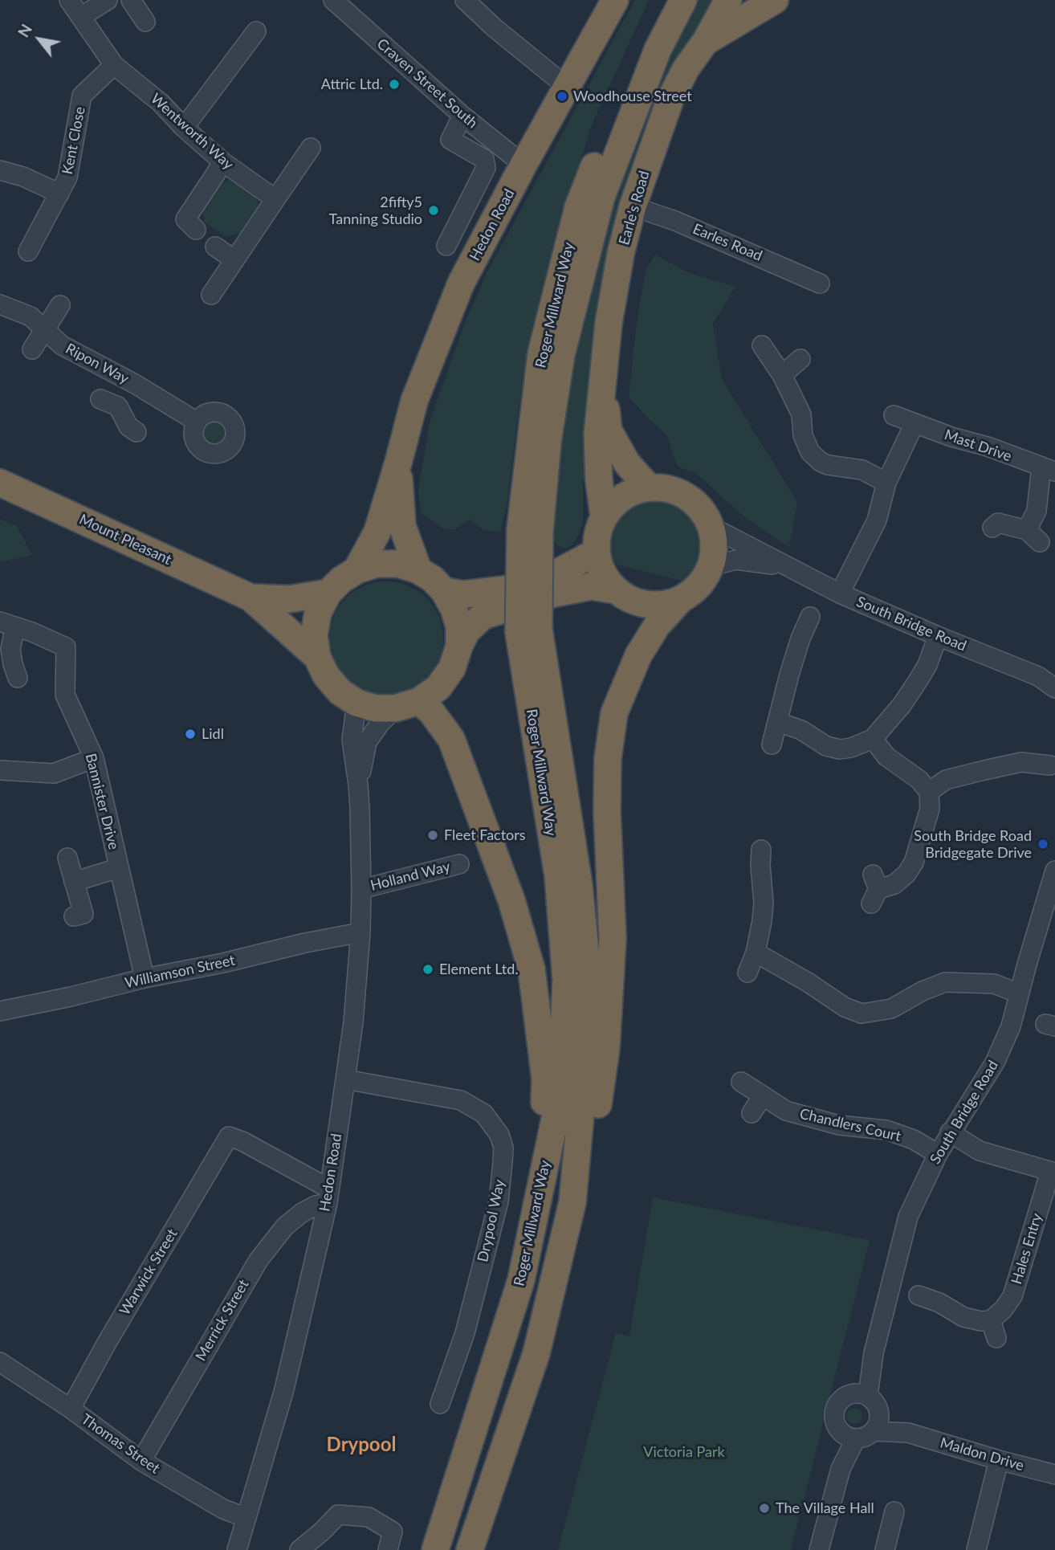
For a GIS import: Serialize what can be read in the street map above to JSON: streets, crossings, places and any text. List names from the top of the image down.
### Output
{
  "streets": {
    "highway": [
      "Earle's Road",
      "Hedon Road",
      "Roger Millward Way",
      "Mount Pleasant"
    ],
    "street": [
      "Craven Street South",
      "Wentworth Way",
      "Kent Close",
      "Earles Road",
      "Ripon Way",
      "Mast Drive",
      "South Bridge Road",
      "Bannister Drive",
      "Holland Way",
      "Williamson Street",
      "Chandlers Court",
      "Drypool Way",
      "Hales Entry",
      "Warwick Street",
      "Merrick Street",
      "Thomas Street",
      "Maldon Drive"
    ]
  },
  "crossings": [
    ["Craven Street South", "Hedon Road"],
    ["Wentworth Way", "Kent Close"],
    ["Earle's Road", "Earles Road"],
    ["Earle's Road", "South Bridge Road"],
    ["Hedon Road", "Holland Way"],
    ["Hedon Road", "Williamson Street"],
    ["Hedon Road", "Drypool Way"],
    ["Hedon Road", "Warwick Street"],
    ["Hedon Road", "Merrick Street"],
    ["Hedon Road", "Thomas Street"],
    ["South Bridge Road", "Chandlers Court"],
    ["South Bridge Road", "Maldon Drive"],
    ["Bannister Drive", "Williamson Street"],
    ["Warwick Street", "Merrick Street"],
    ["Warwick Street", "Thomas Street"],
    ["Merrick Street", "Thomas Street"]
  ],
  "districts": ["Drypool"],
  "parks": ["Victoria Park"],
  "places": [
    "Attric Ltd.",
    "Woodhouse Street",
    "2fifty5 Tanning Studio",
    "Lidl",
    "Fleet Factors",
    "South Bridge Road Bridgegate Drive",
    "Element Ltd.",
    "The Village Hall"
  ],
  "north": "top left"
}
